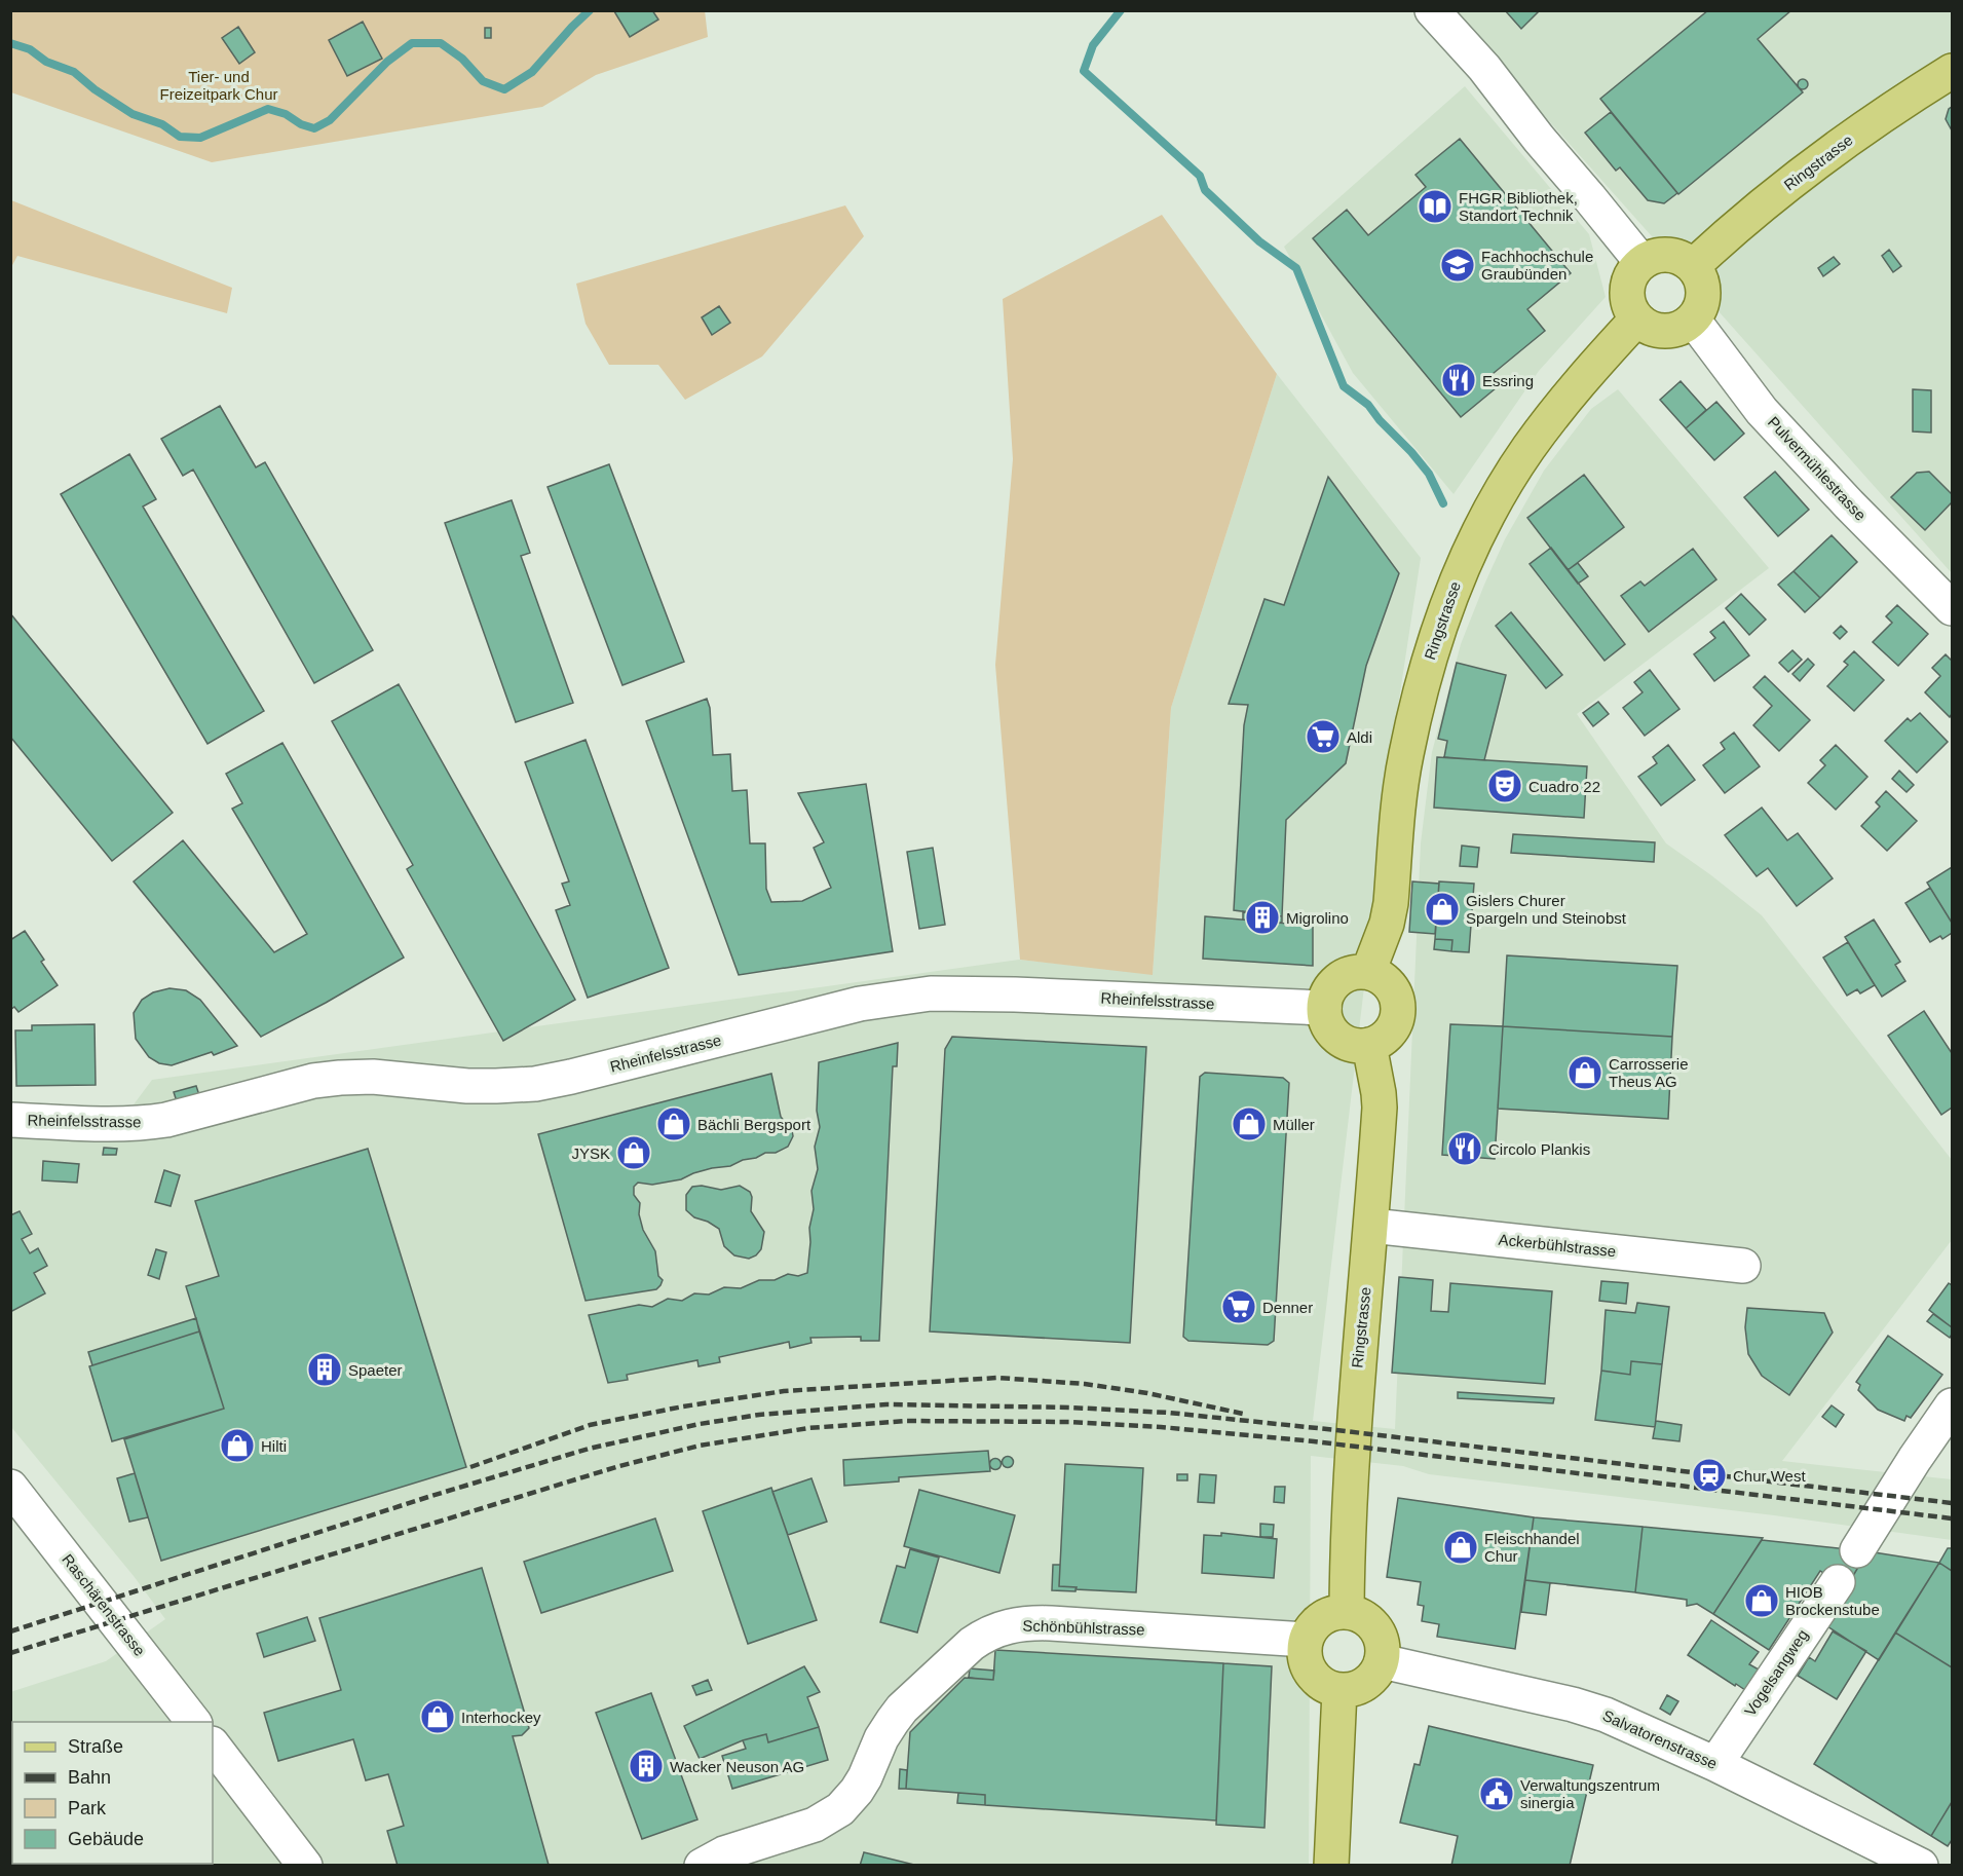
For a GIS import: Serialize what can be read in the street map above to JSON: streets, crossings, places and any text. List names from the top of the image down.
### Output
{
  "streets": {
    "main road": ["Ringstrasse"],
    "street": [
      "Pulvermühlestrasse",
      "Rheinfelsstrasse",
      "Ackerbühlstrasse",
      "Raschärenstrasse",
      "Schönbühlstrasse",
      "Vogelsangweg",
      "Salvatorenstrasse"
    ]
  },
  "crossings": [
    ["Ringstrasse", "Pulvermühlestrasse"],
    ["Ringstrasse", "Rheinfelsstrasse"],
    ["Ringstrasse", "Ackerbühlstrasse"],
    ["Ringstrasse", "Schönbühlstrasse"],
    ["Ringstrasse", "Salvatorenstrasse"],
    ["Schönbühlstrasse", "Salvatorenstrasse"],
    ["Vogelsangweg", "Salvatorenstrasse"]
  ],
  "parks": ["Tier- und Freizeitpark Chur"],
  "places": {
    "library": ["FHGR Bibliothek, Standort Technik"],
    "school or university": ["Fachhochschule Graubünden"],
    "restaurant": ["Essring", "Circolo Plankis"],
    "supermarket": ["Aldi", "Denner"],
    "theatre": ["Cuadro 22"],
    "shop": [
      "Gislers Churer Spargeln und Steinobst",
      "Carrosserie Theus AG",
      "Bächli Bergsport",
      "Müller",
      "JYSK",
      "Hilti",
      "Fleischhandel Chur",
      "HIOB Brockenstube",
      "Interhockey"
    ],
    "building": ["Migrolino", "Spaeter", "Wacker Neuson AG"],
    "station": ["Chur West"],
    "public building": ["Verwaltungszentrum sinergia"]
  },
  "legend": [
    "Straße",
    "Bahn",
    "Park",
    "Gebäude"
  ]
}
